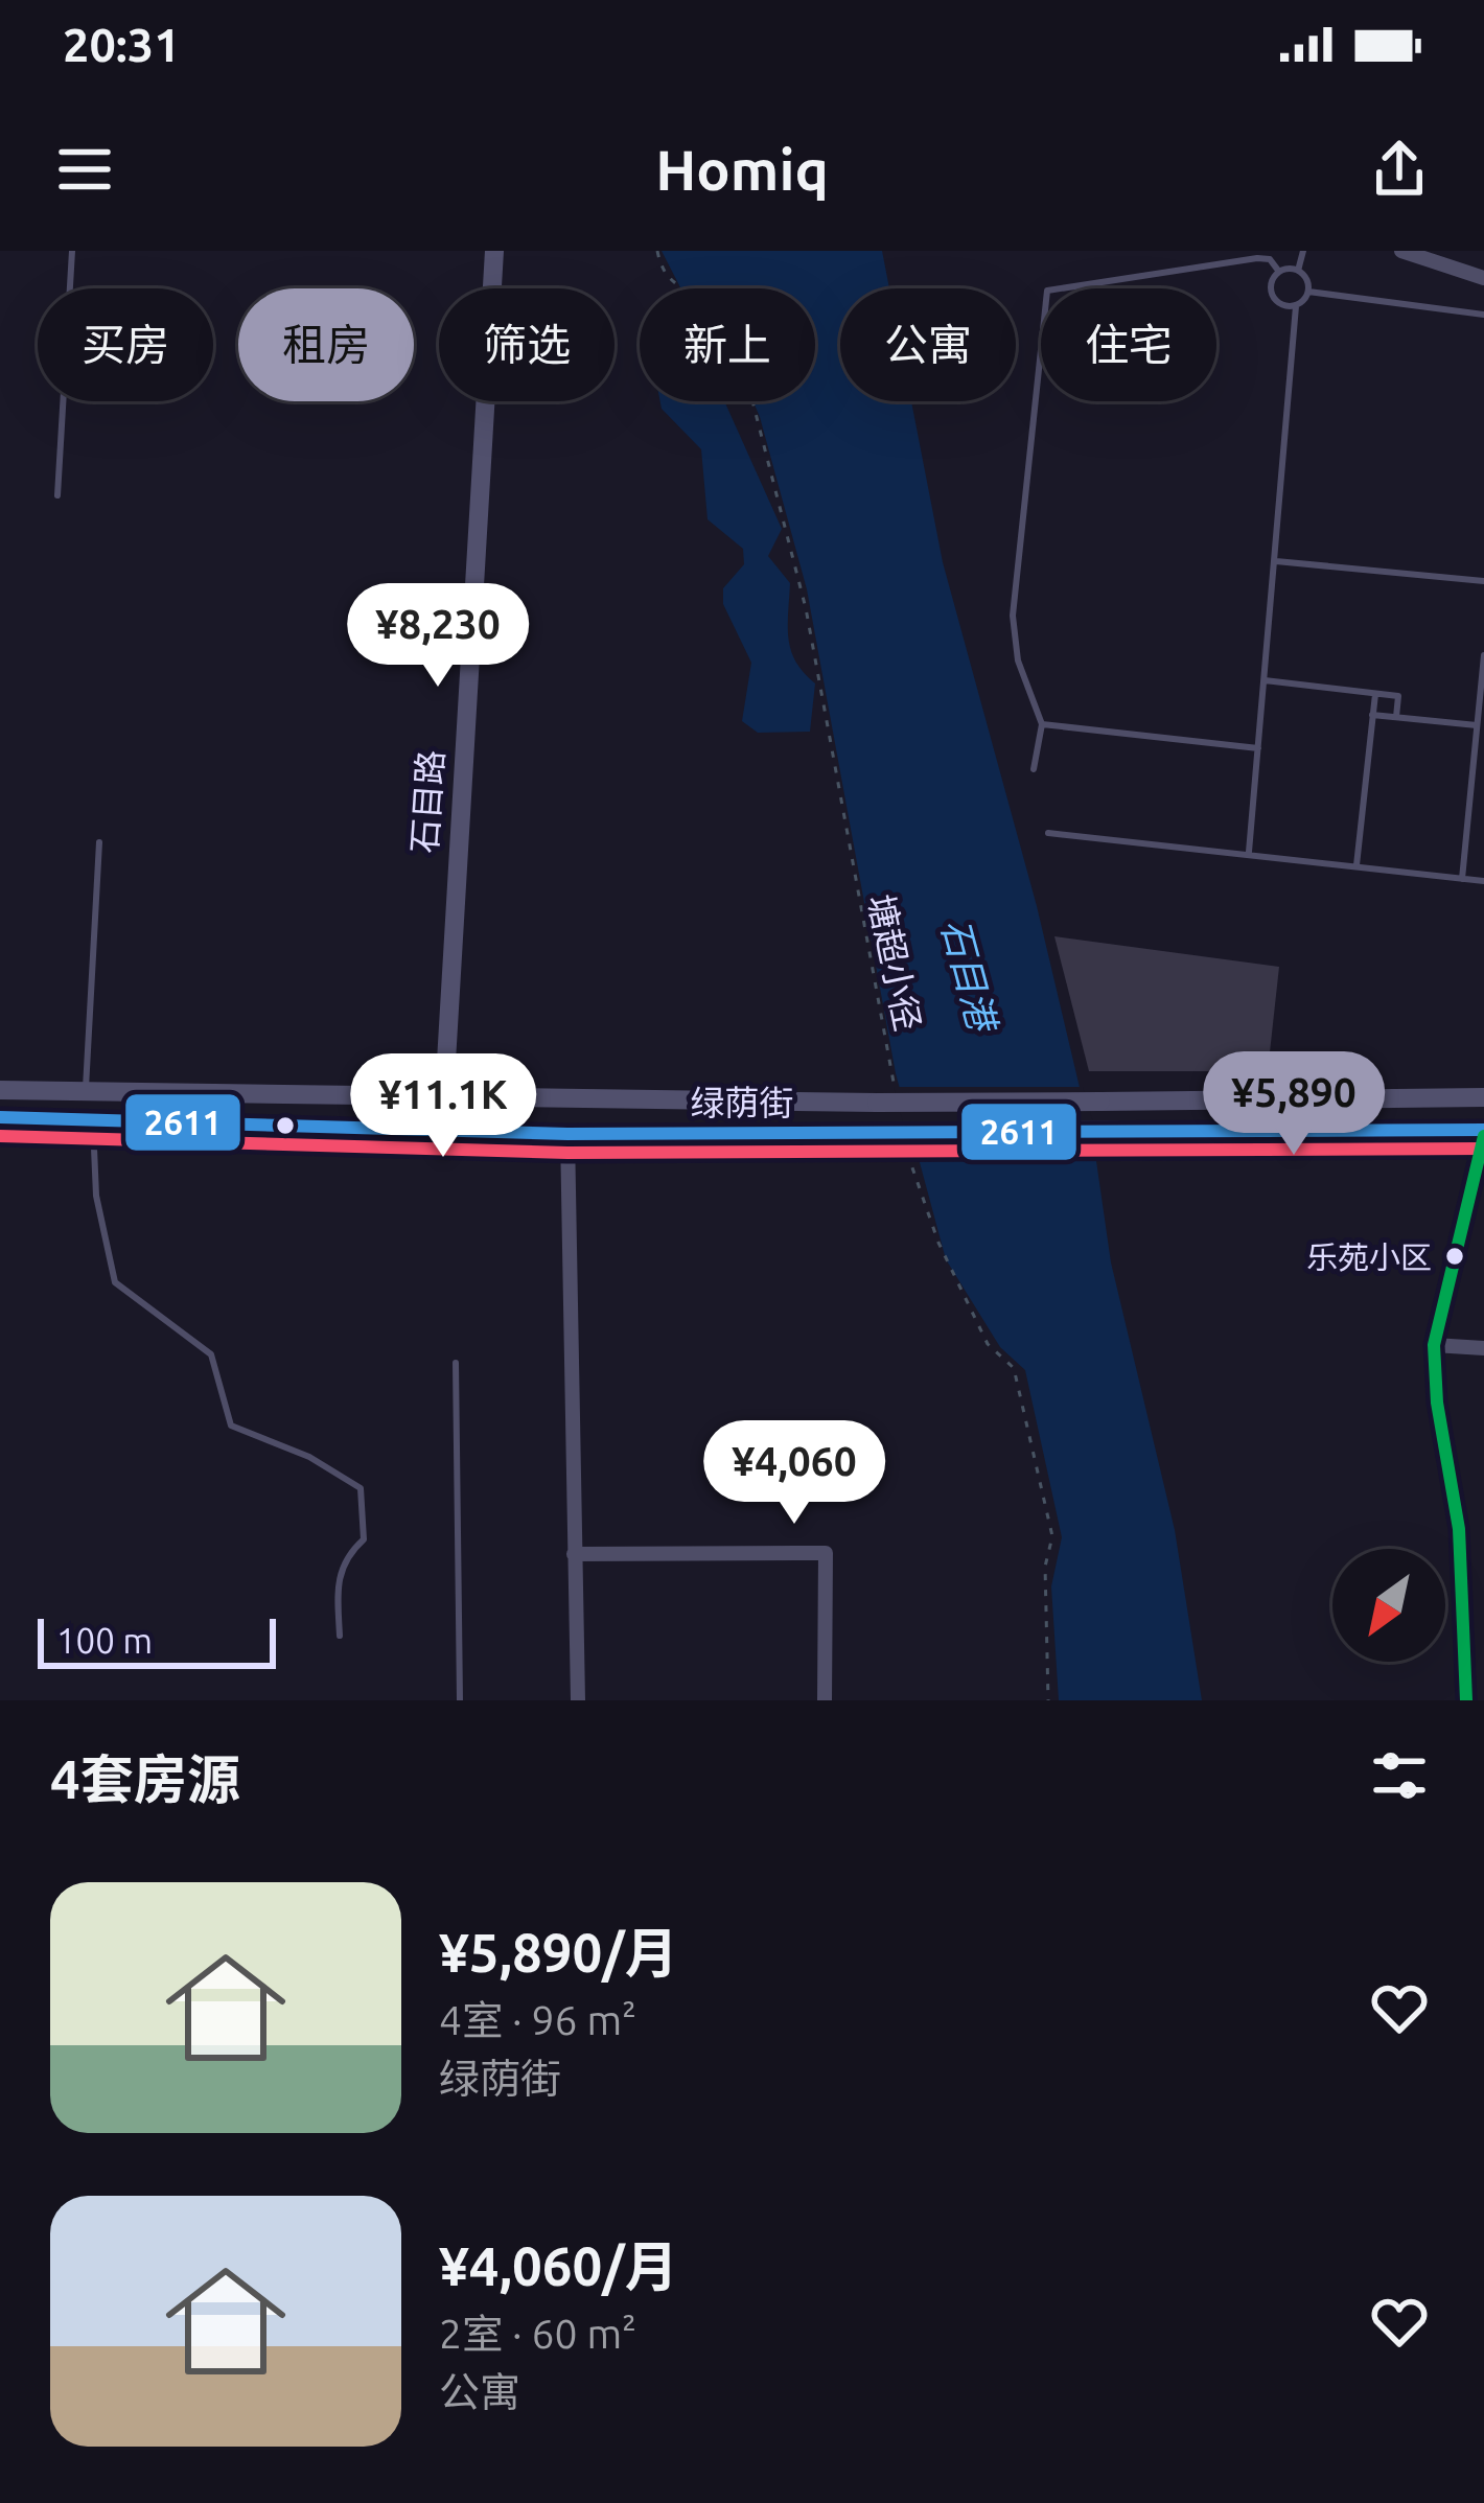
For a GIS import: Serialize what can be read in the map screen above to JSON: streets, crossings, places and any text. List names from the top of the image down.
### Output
{
  "streets": {
    "main road": ["石目路", "绿荫街"],
    "path": ["塘超小径"]
  },
  "crossings": [
    ["石目路", "绿荫街"],
    ["塘超小径", "绿荫街"]
  ],
  "water": ["石目港"],
  "places": ["乐苑小区"],
  "lines": ["transit line 2611"],
  "scale_bar": "100 m",
  "north": "bottom left",
  "page": {
    "status": "20:31",
    "header": "Homiq",
    "chip": [
      "买房",
      "租房",
      "筛选",
      "新上",
      "公寓",
      "住宅"
    ],
    "price": [
      "¥8,230",
      "¥5,890",
      "¥11.1K",
      "¥4,060"
    ],
    "scale": "100 m",
    "heading": "4套房源",
    "list": [
      {
        "name": "¥5,890/月",
        "note": "4室 · 96 m² · 绿荫街"
      },
      {
        "name": "¥4,060/月",
        "note": "2室 · 60 m² · 公寓"
      }
    ]
  }
}
